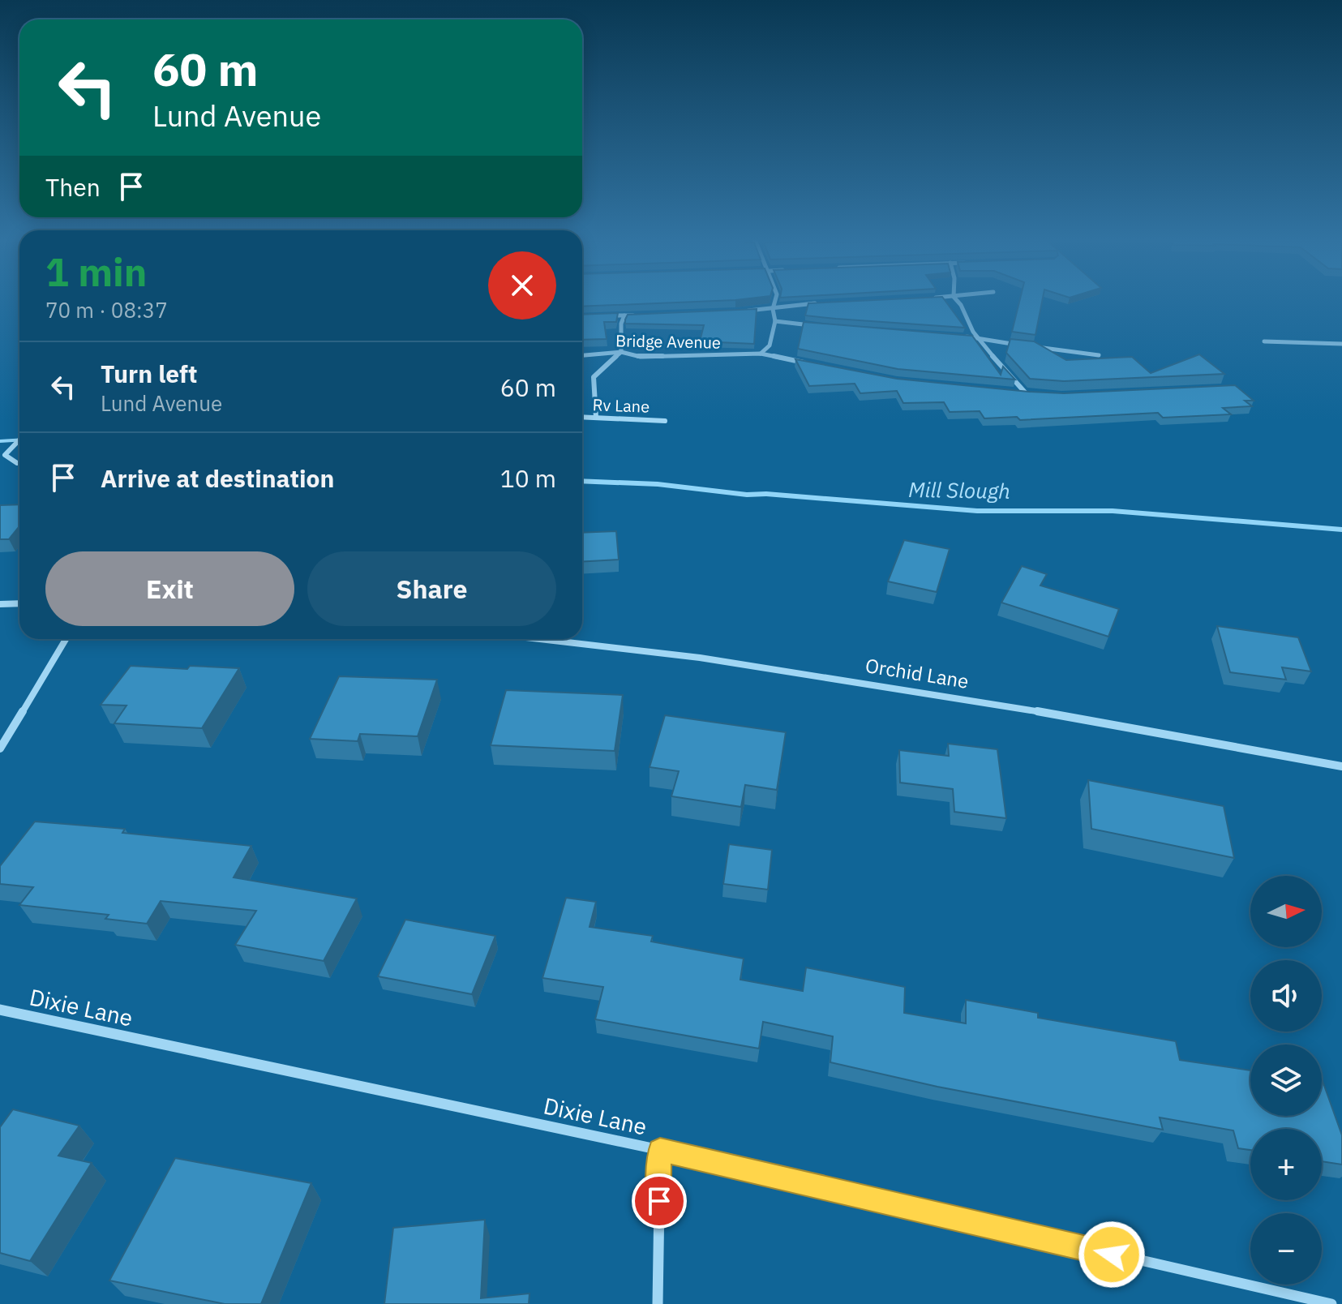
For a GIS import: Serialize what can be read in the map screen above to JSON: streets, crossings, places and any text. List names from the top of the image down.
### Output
{
  "streets": {
    "street": [
      "Bridge Avenue",
      "Rv Lane",
      "Orchid Lane",
      "Dixie Lane"
    ]
  },
  "water": ["Mill Slough"],
  "north": "right",
  "page": {
    "turn": ["60 m", "Lund Avenue"],
    "then": "Then",
    "heading": ["1 min", "70 m · 08:37"],
    "list": [
      {
        "name": "Turn left",
        "note": "Lund Avenue",
        "value": "60 m"
      },
      {
        "name": "Arrive at destination",
        "value": "10 m"
      }
    ],
    "buttons": ["Exit", "Share"],
    "map_buttons": ["+", "−"]
  }
}
